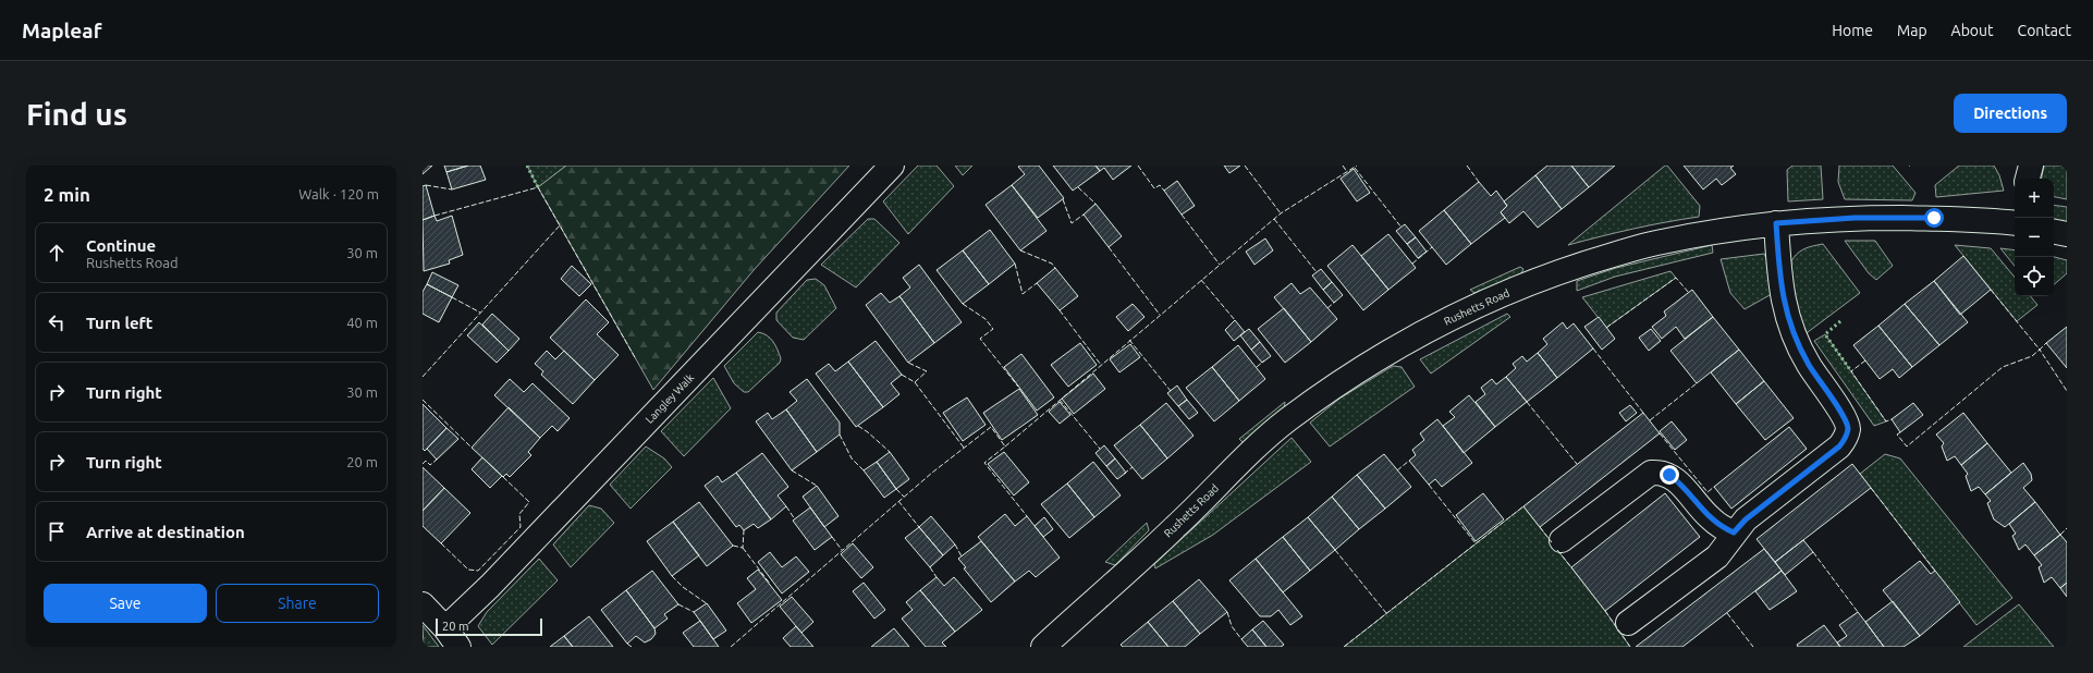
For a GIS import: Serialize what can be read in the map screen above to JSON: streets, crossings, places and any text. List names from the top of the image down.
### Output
{
  "streets": {
    "street": ["Rushetts Road", "Langley Walk"]
  },
  "scale_bar": "20 m",
  "page": {
    "header": "Mapleaf",
    "nav": [
      "Home",
      "Map",
      "About",
      "Contact"
    ],
    "buttons": [
      "Directions",
      ["Save", "Share"]
    ],
    "title": "Find us",
    "heading": ["2 min", "Walk · 120 m"],
    "map_buttons": ["+", "−"],
    "list": [
      ["Continue", "Rushetts Road", "30 m"],
      ["Turn left", "40 m"],
      ["Turn right", "30 m"],
      ["Turn right", "20 m"],
      "Arrive at destination"
    ],
    "scale": "20 m"
  }
}
